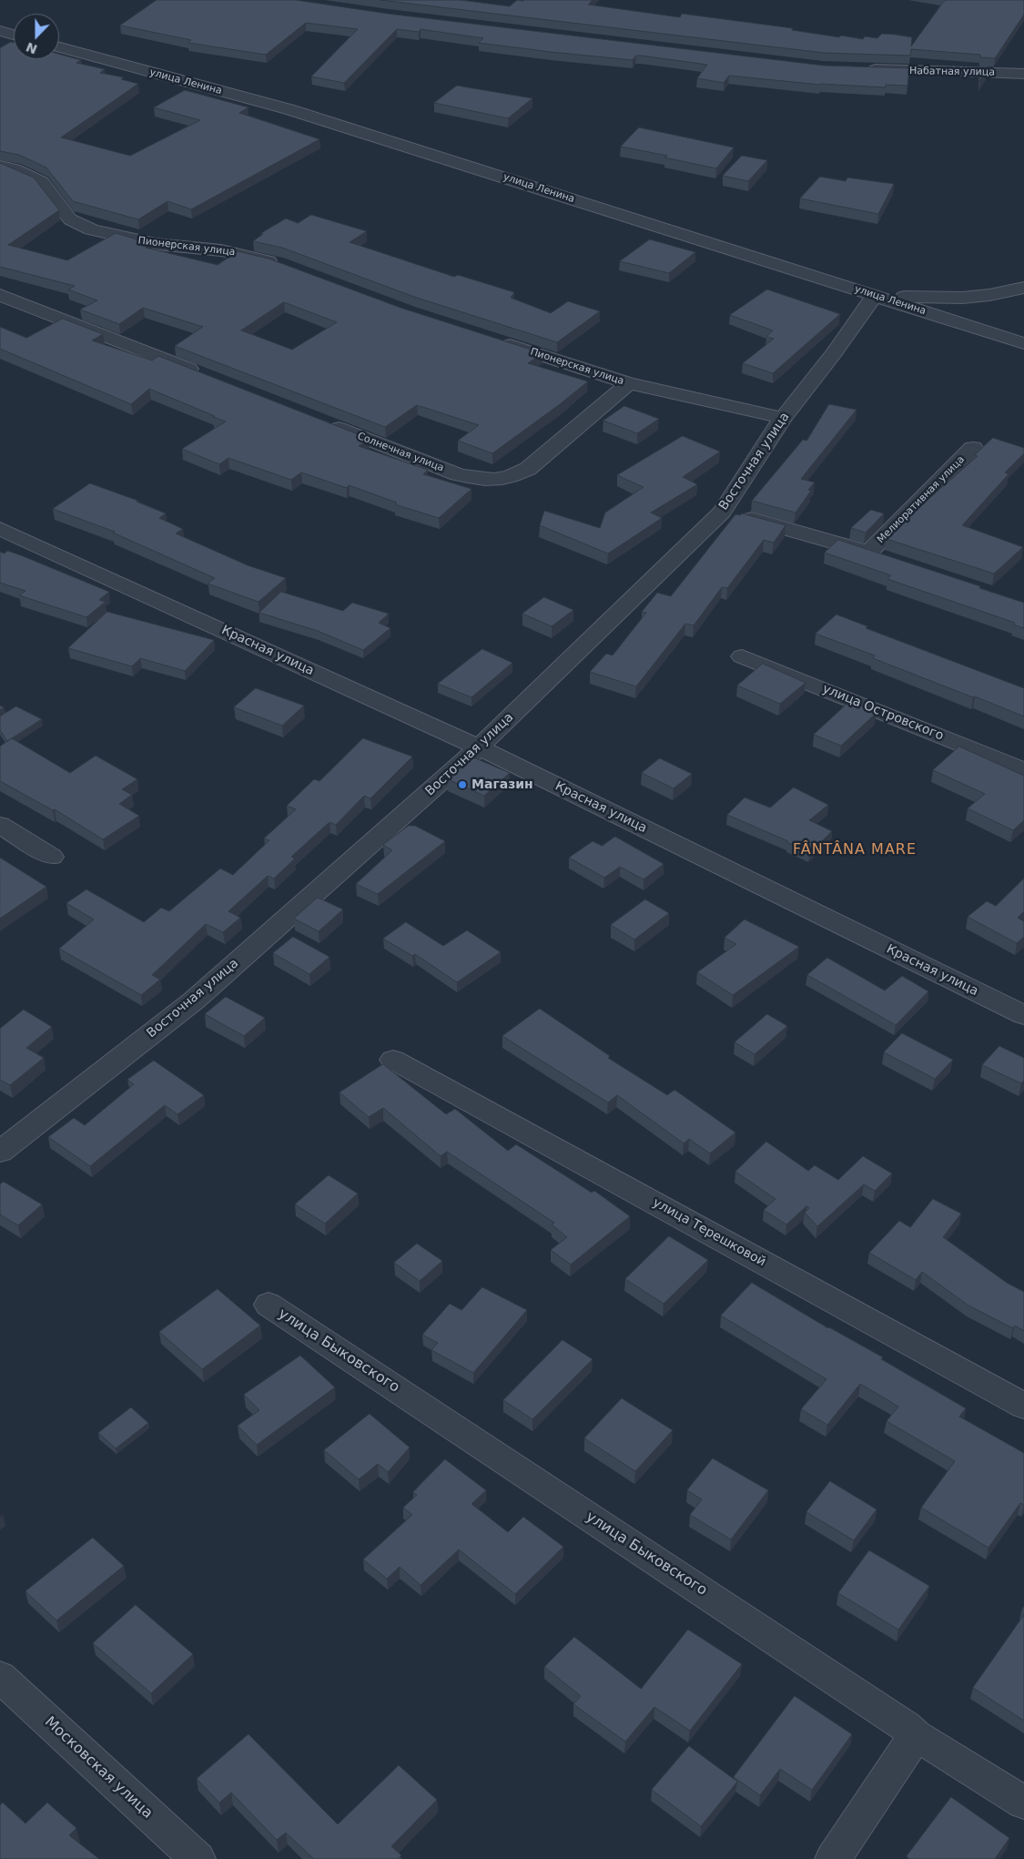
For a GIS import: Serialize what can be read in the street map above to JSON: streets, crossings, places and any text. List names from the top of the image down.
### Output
{
  "streets": {
    "street": [
      "Набатная улица",
      "улица Ленина",
      "Пионерская улица",
      "Солнечная улица",
      "Восточная улица",
      "Мелиоративная улица",
      "Красная улица",
      "улица Островского",
      "улица Терешковой",
      "улица Быковского",
      "Московская улица"
    ]
  },
  "crossings": [
    ["улица Ленина", "Восточная улица"],
    ["Пионерская улица", "Солнечная улица"],
    ["Пионерская улица", "Восточная улица"],
    ["Восточная улица", "Мелиоративная улица"],
    ["Восточная улица", "Красная улица"]
  ],
  "districts": ["FÂNTÂNA MARE"],
  "places": ["Магазин"],
  "north": "bottom"
}
